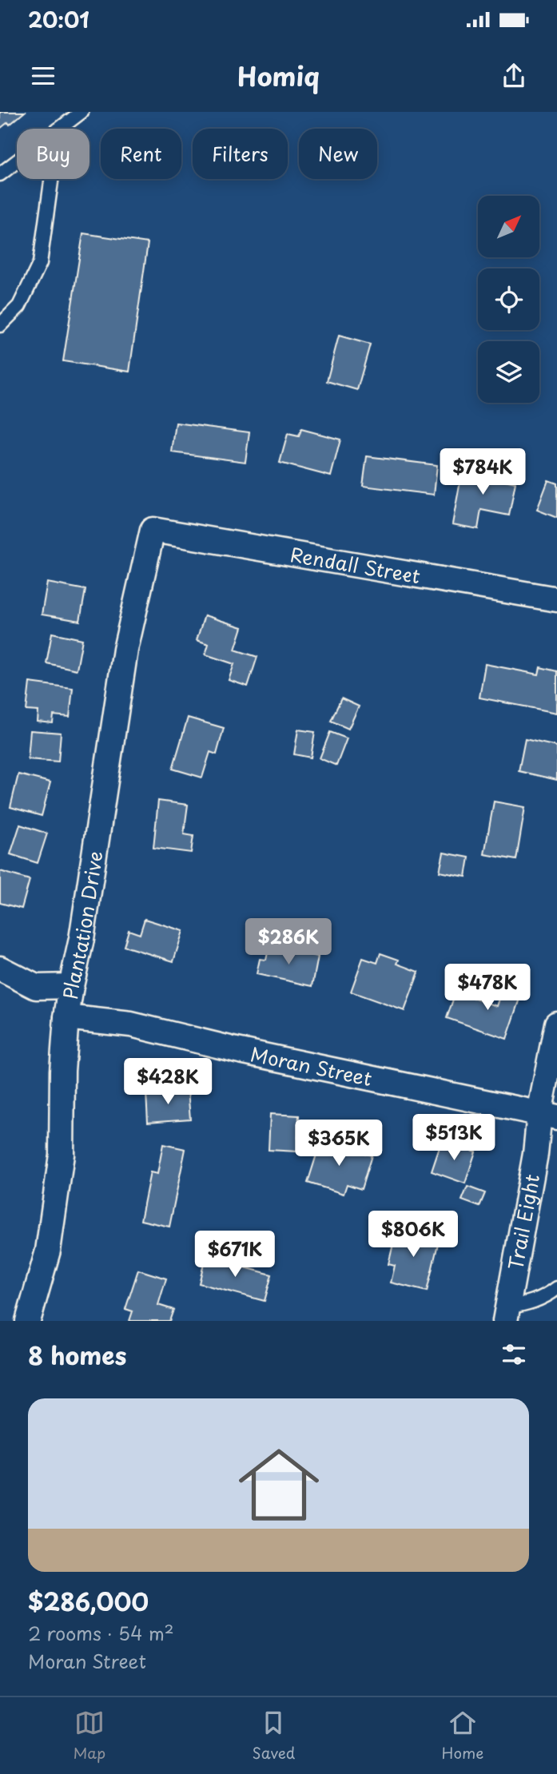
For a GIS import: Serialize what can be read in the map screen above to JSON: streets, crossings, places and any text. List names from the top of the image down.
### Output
{
  "streets": {
    "street": [
      "Rendall Street",
      "Plantation Drive",
      "Moran Street",
      "Trail Eight"
    ]
  },
  "crossings": [
    ["Rendall Street", "Plantation Drive"],
    ["Plantation Drive", "Moran Street"],
    ["Moran Street", "Trail Eight"]
  ],
  "north": "top right",
  "page": {
    "status": "20:01",
    "header": "Homiq",
    "chip": [
      "Buy",
      "Rent",
      "Filters",
      "New"
    ],
    "price": [
      "$784K",
      "$286K",
      "$478K",
      "$428K",
      "$513K",
      "$365K",
      "$806K",
      "$671K"
    ],
    "heading": "8 homes",
    "list": [
      {
        "name": "$286,000",
        "note": "2 rooms · 54 m² · Moran Street"
      }
    ],
    "tabs": ["Map", "Saved", "Home"]
  }
}
